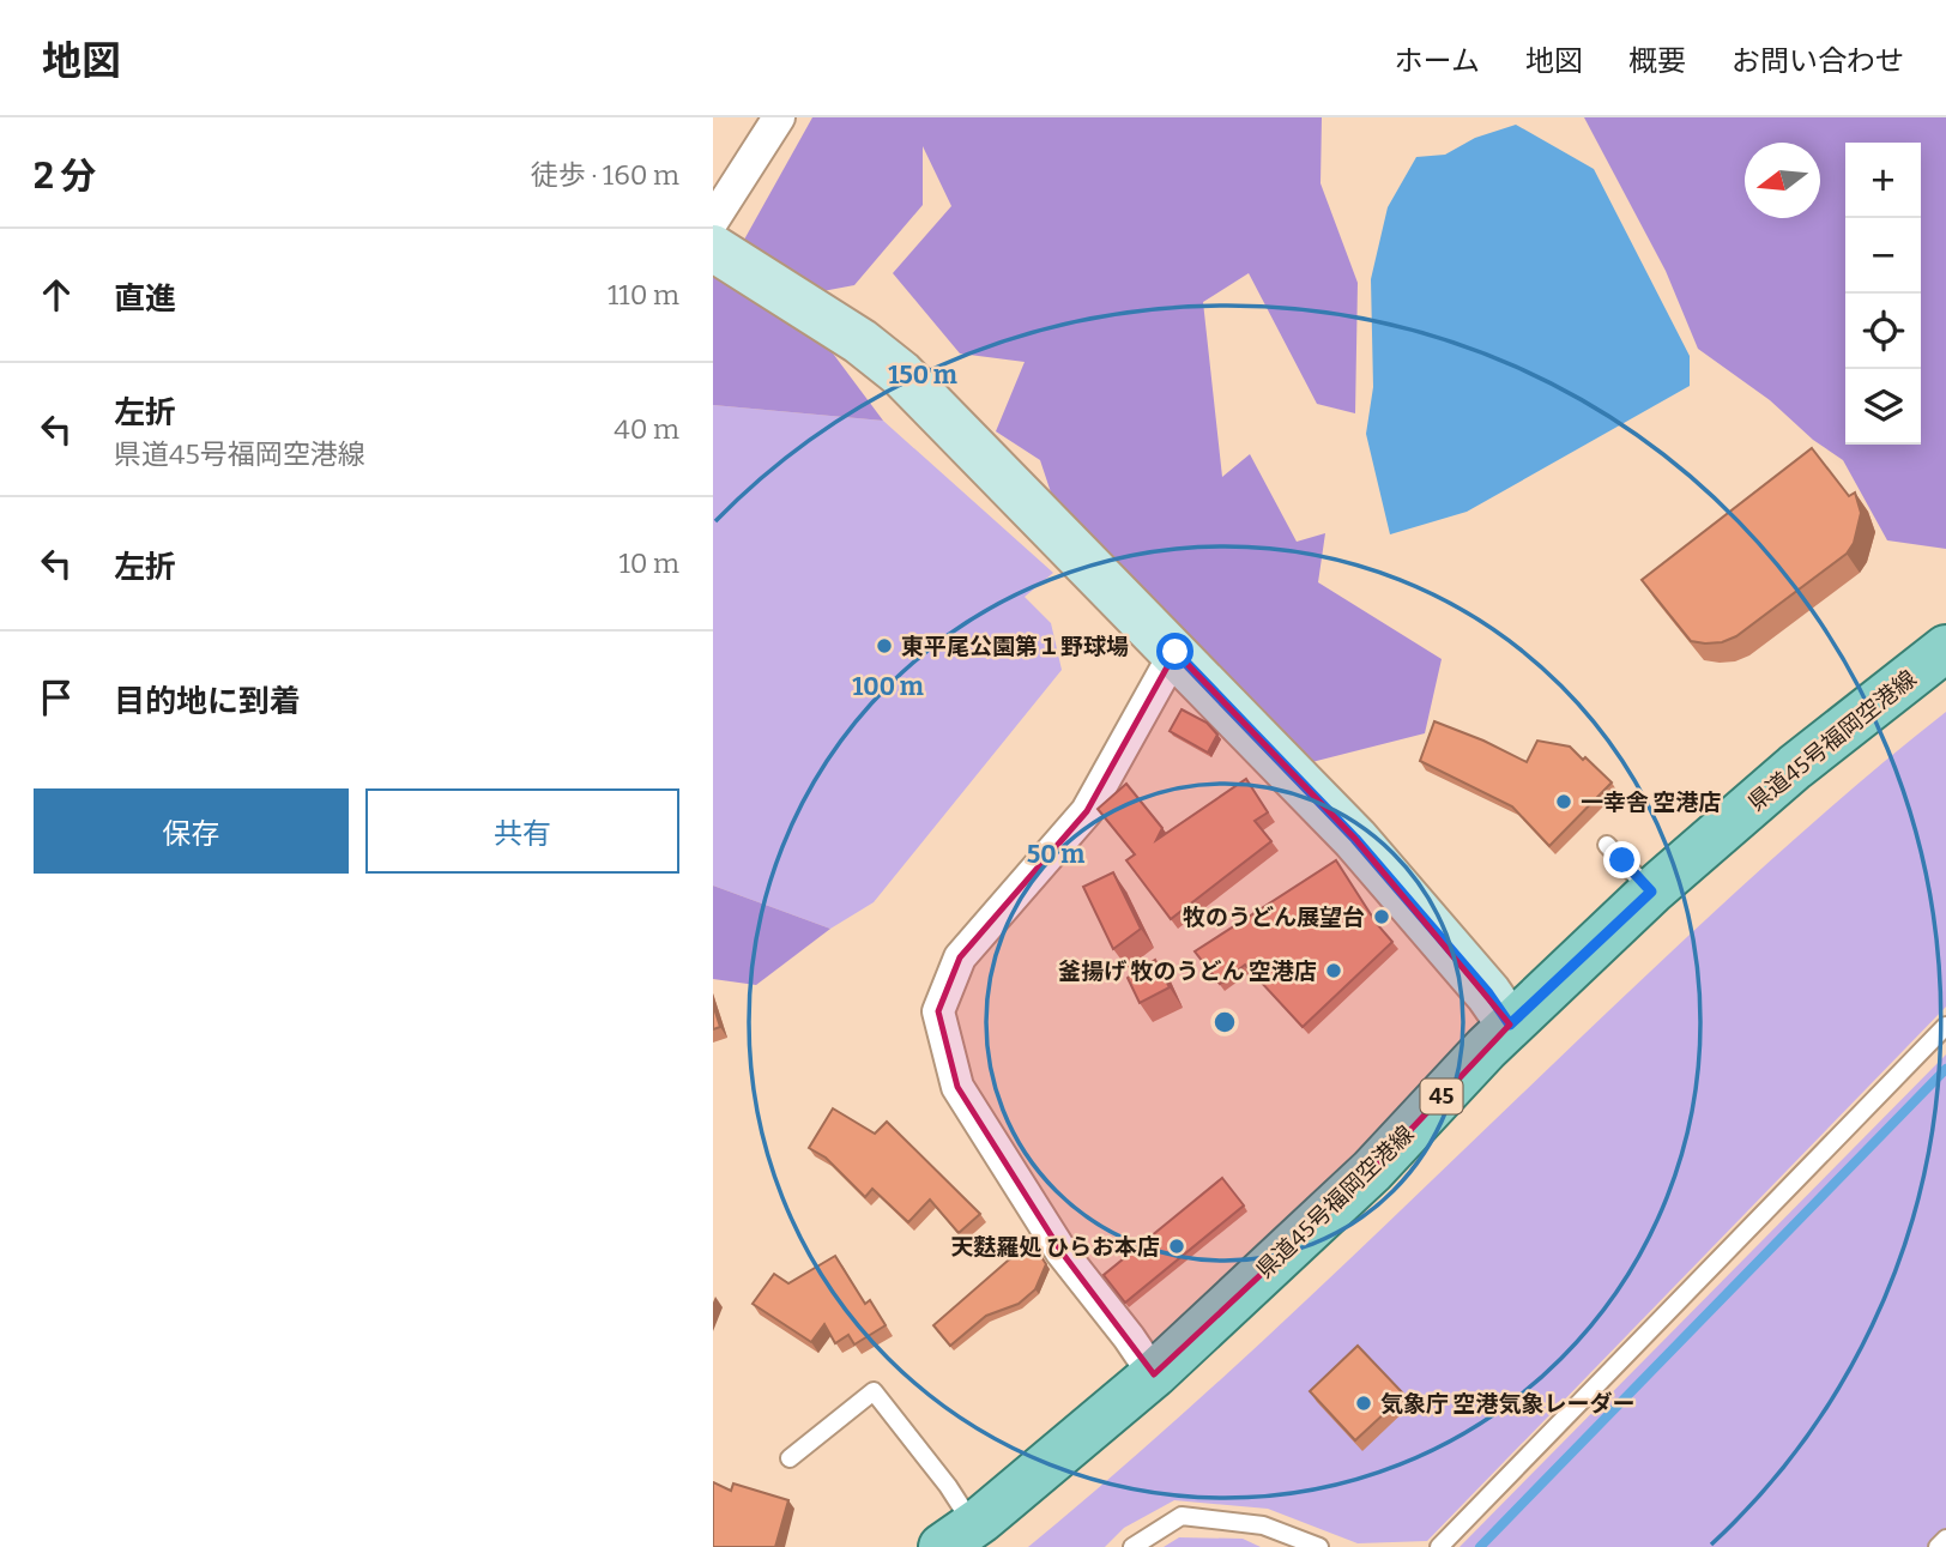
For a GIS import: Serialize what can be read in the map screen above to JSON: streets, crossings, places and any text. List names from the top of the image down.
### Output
{
  "streets": {
    "main road": ["県道45号福岡空港線", "45"]
  },
  "places": [
    "東平尾公園第１野球場",
    "一幸舎 空港店",
    "牧のうどん展望台",
    "釜揚げ 牧のうどん 空港店",
    "天麩羅処 ひらお本店",
    "気象庁 空港気象レーダー"
  ],
  "north": "left",
  "page": {
    "header": "地図",
    "nav": [
      "ホーム",
      "地図",
      "概要",
      "お問い合わせ"
    ],
    "heading": ["2 分", "徒歩 · 160 m"],
    "map_buttons": ["+", "−"],
    "list": [
      ["直進", "110 m"],
      ["左折", "県道45号福岡空港線", "40 m"],
      ["左折", "10 m"],
      "目的地に到着"
    ],
    "buttons": ["保存", "共有"]
  },
  "rings": ["150 m", "100 m", "50 m"]
}
